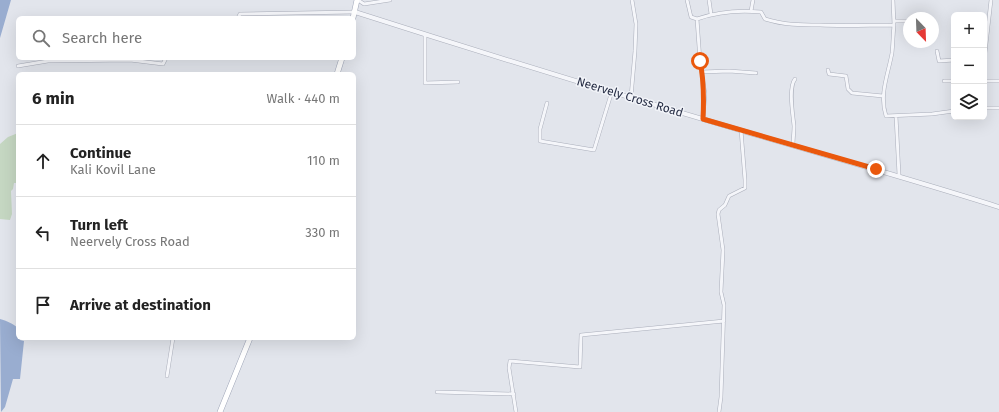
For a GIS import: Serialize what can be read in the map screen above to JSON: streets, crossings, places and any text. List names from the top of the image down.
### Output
{
  "streets": {
    "street": ["Neervely Cross Road"]
  },
  "north": "bottom right",
  "page": {
    "map_buttons": ["+", "−"],
    "search": "Search here",
    "heading": ["6 min", "Walk · 440 m"],
    "list": [
      ["Continue", "Kali Kovil Lane", "110 m"],
      ["Turn left", "Neervely Cross Road", "330 m"],
      "Arrive at destination"
    ]
  }
}
